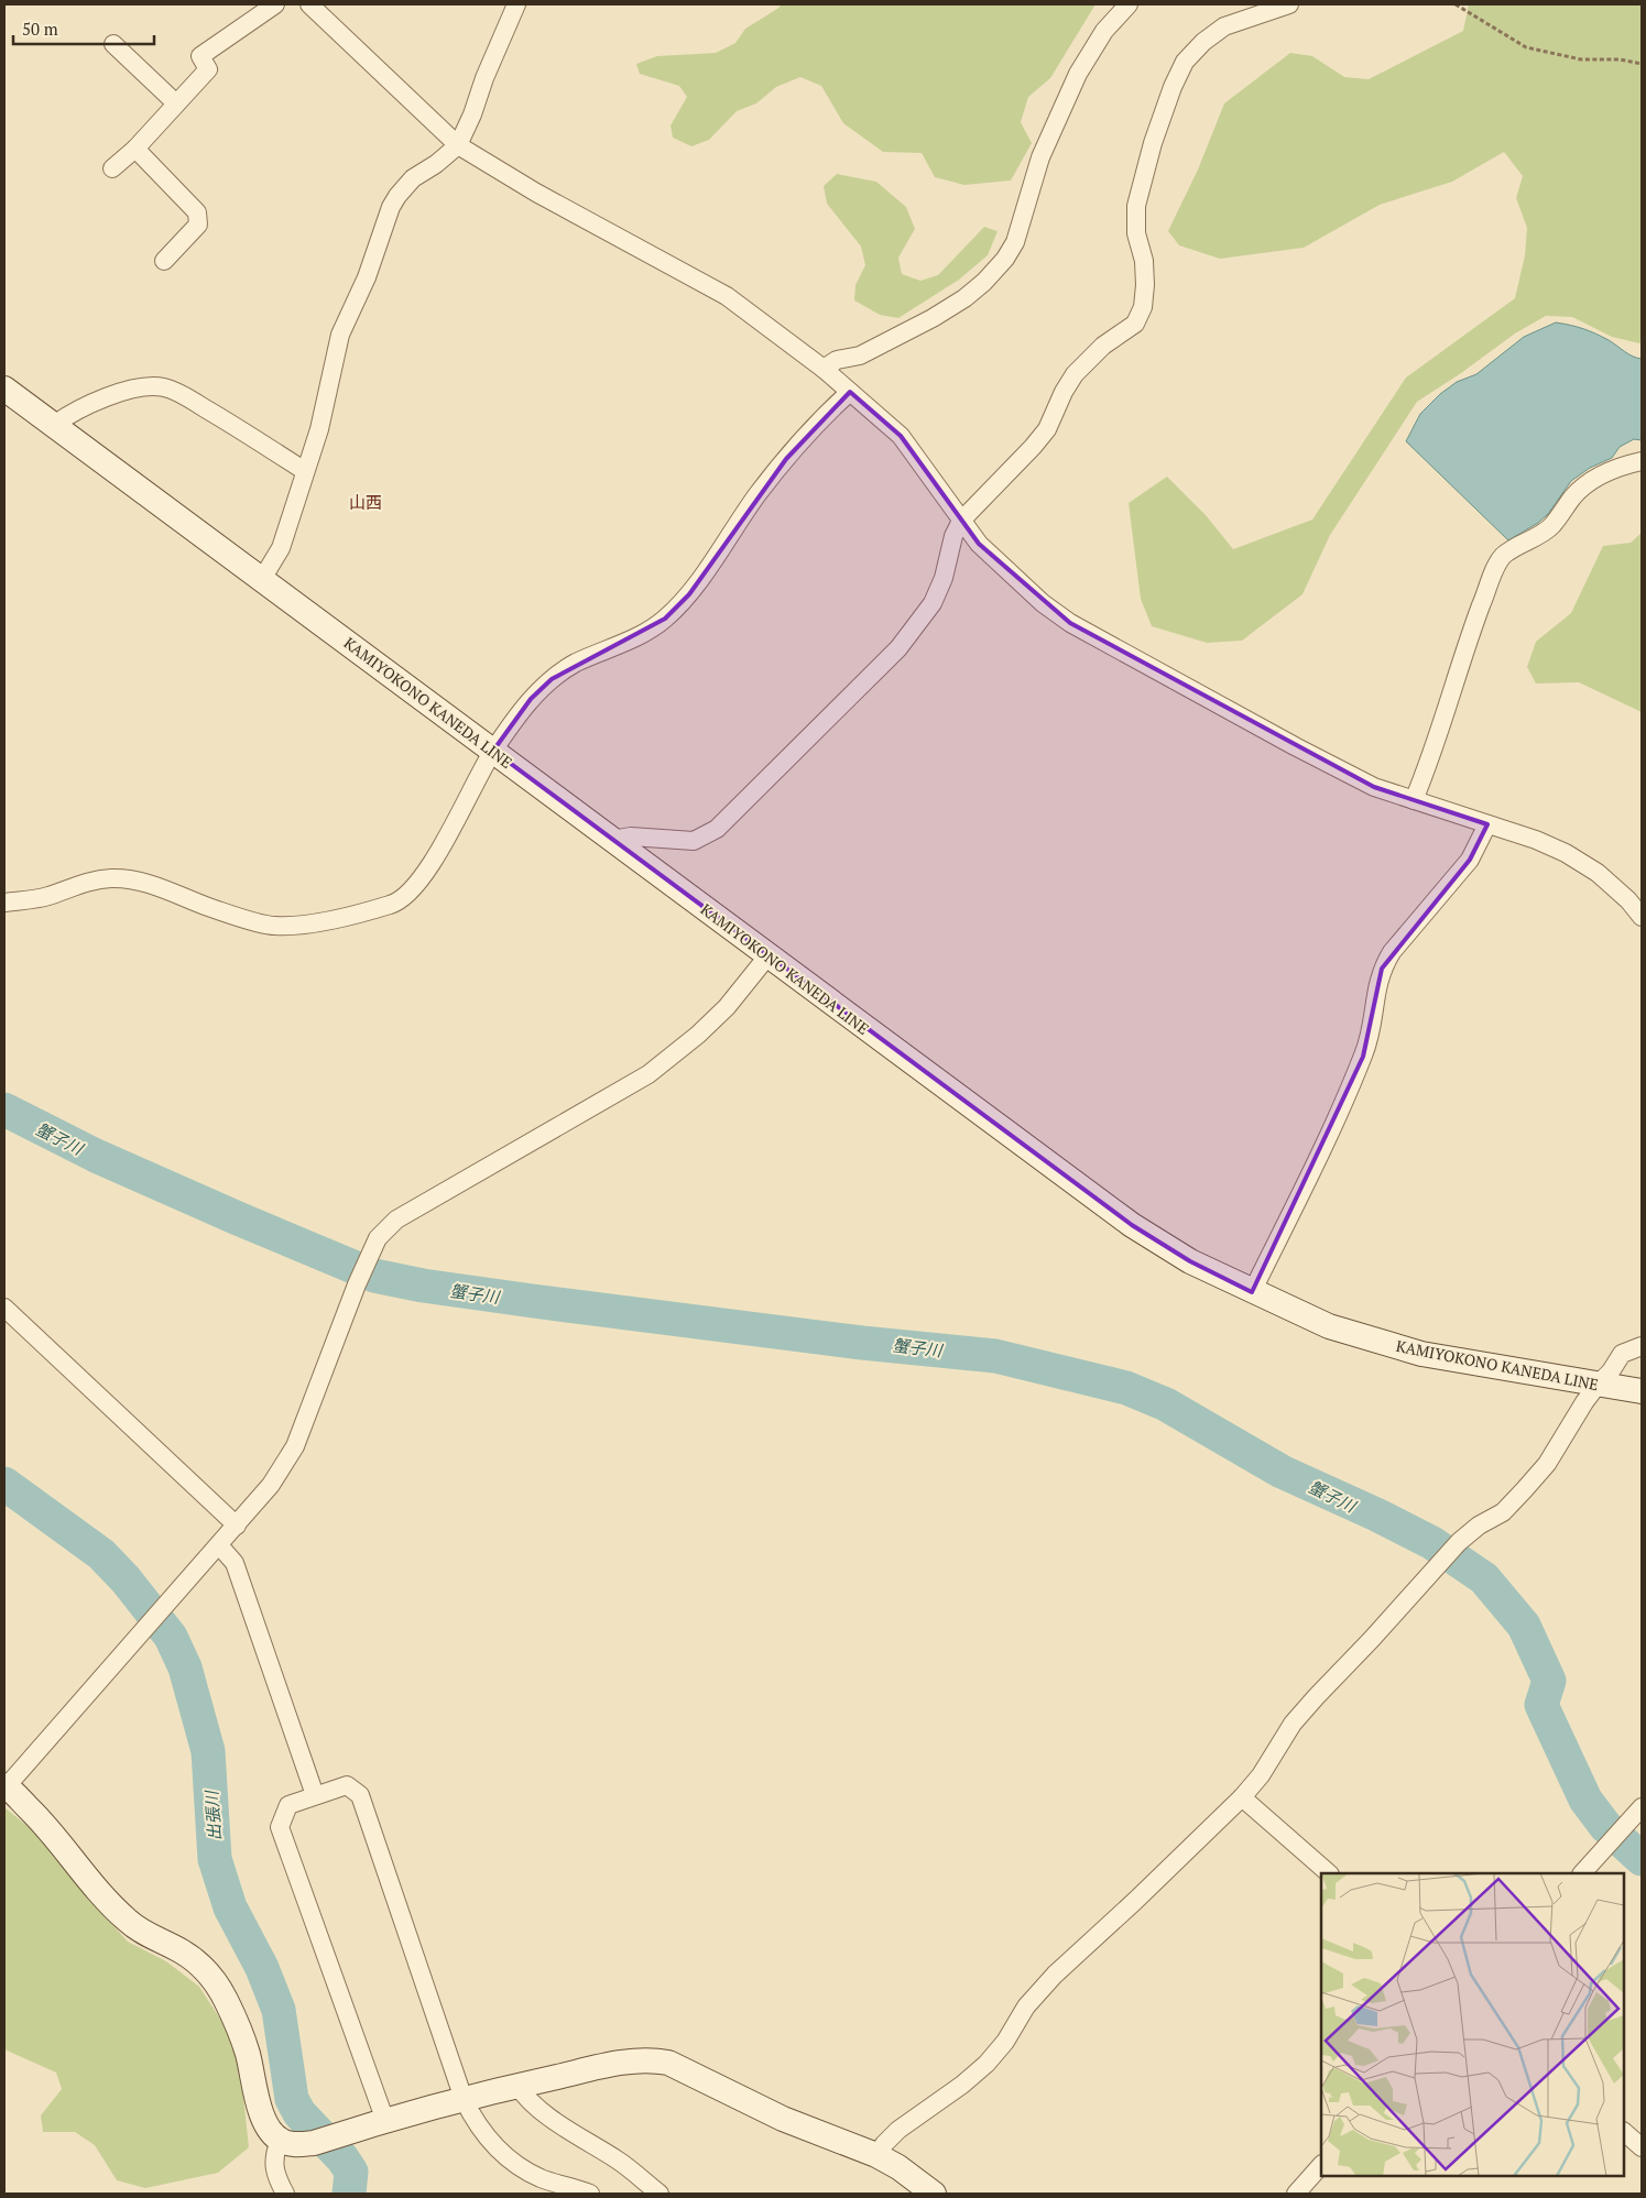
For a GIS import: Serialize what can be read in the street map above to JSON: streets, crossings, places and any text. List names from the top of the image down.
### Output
{
  "streets": {
    "main road": ["KAMIYOKONO KANEDA LINE"]
  },
  "districts": ["山西"],
  "water": ["蟹子川", "出張川"],
  "scale_bar": "50 m"
}
